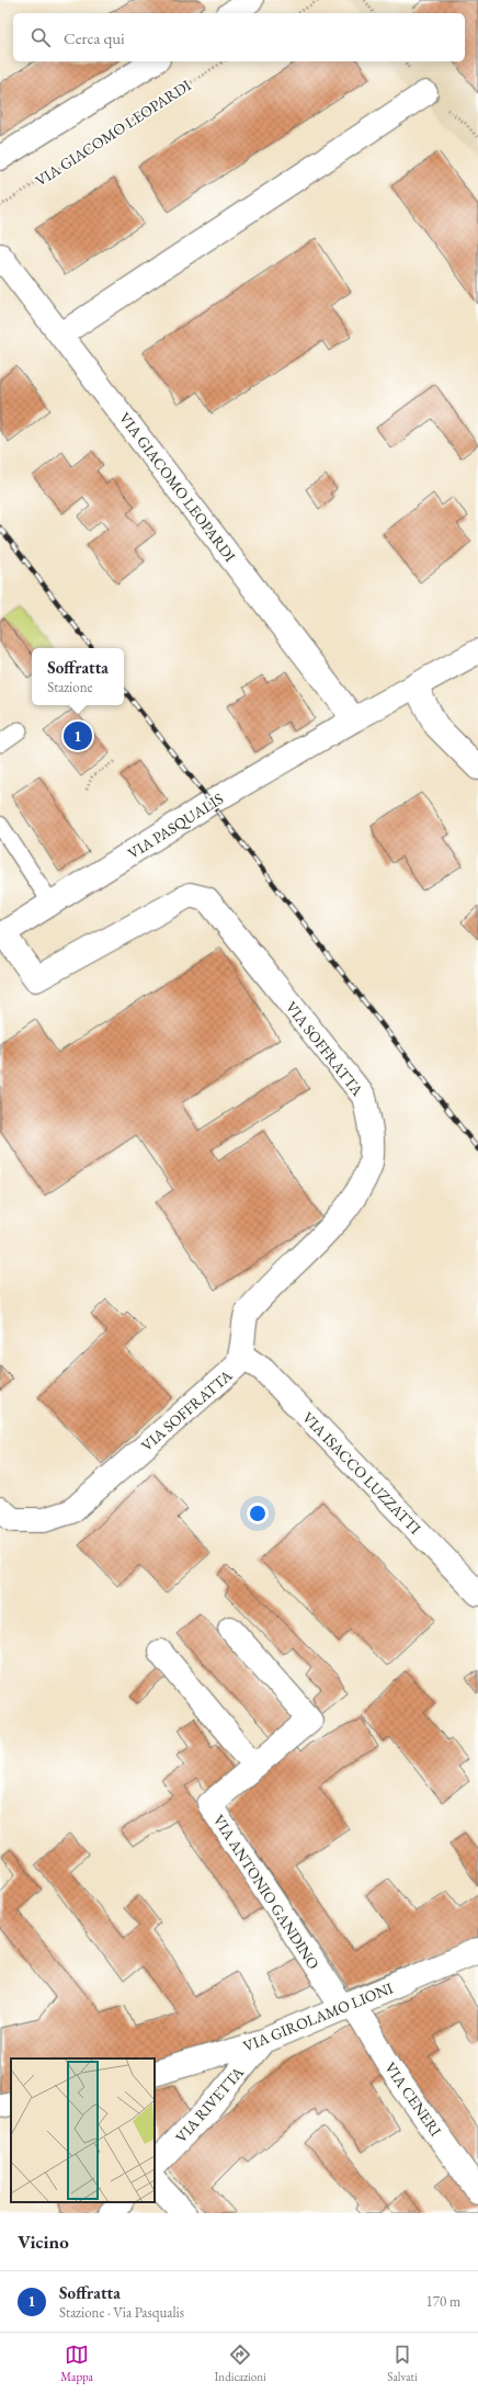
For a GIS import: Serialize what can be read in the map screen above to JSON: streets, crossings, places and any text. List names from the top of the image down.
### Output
{
  "streets": {
    "street": [
      "VIA GIACOMO LEOPARDI",
      "VIA PASQUALIS",
      "VIA SOFFRATTA",
      "VIA ISACCO LUZZATTI",
      "VIA ANTONIO GANDINO",
      "VIA GIROLAMO LIONI",
      "VIA CENERI",
      "VIA RIVETTA"
    ]
  },
  "crossings": [
    ["VIA GIACOMO LEOPARDI", "VIA PASQUALIS"],
    ["VIA PASQUALIS", "VIA SOFFRATTA"],
    ["VIA SOFFRATTA", "VIA ISACCO LUZZATTI"],
    ["VIA ANTONIO GANDINO", "VIA GIROLAMO LIONI"],
    ["VIA ANTONIO GANDINO", "VIA CENERI"],
    ["VIA GIROLAMO LIONI", "VIA CENERI"],
    ["VIA GIROLAMO LIONI", "VIA RIVETTA"]
  ],
  "page": {
    "search": "Cerca qui",
    "popup": ["Soffratta", "Stazione"],
    "pins": "1",
    "heading": "Vicino",
    "list": [
      {
        "mark": "1",
        "name": "Soffratta",
        "note": "Stazione · Via Pasqualis",
        "value": "170 m"
      }
    ],
    "nav": ["Mappa", "Indicazioni", "Salvati"]
  }
}
